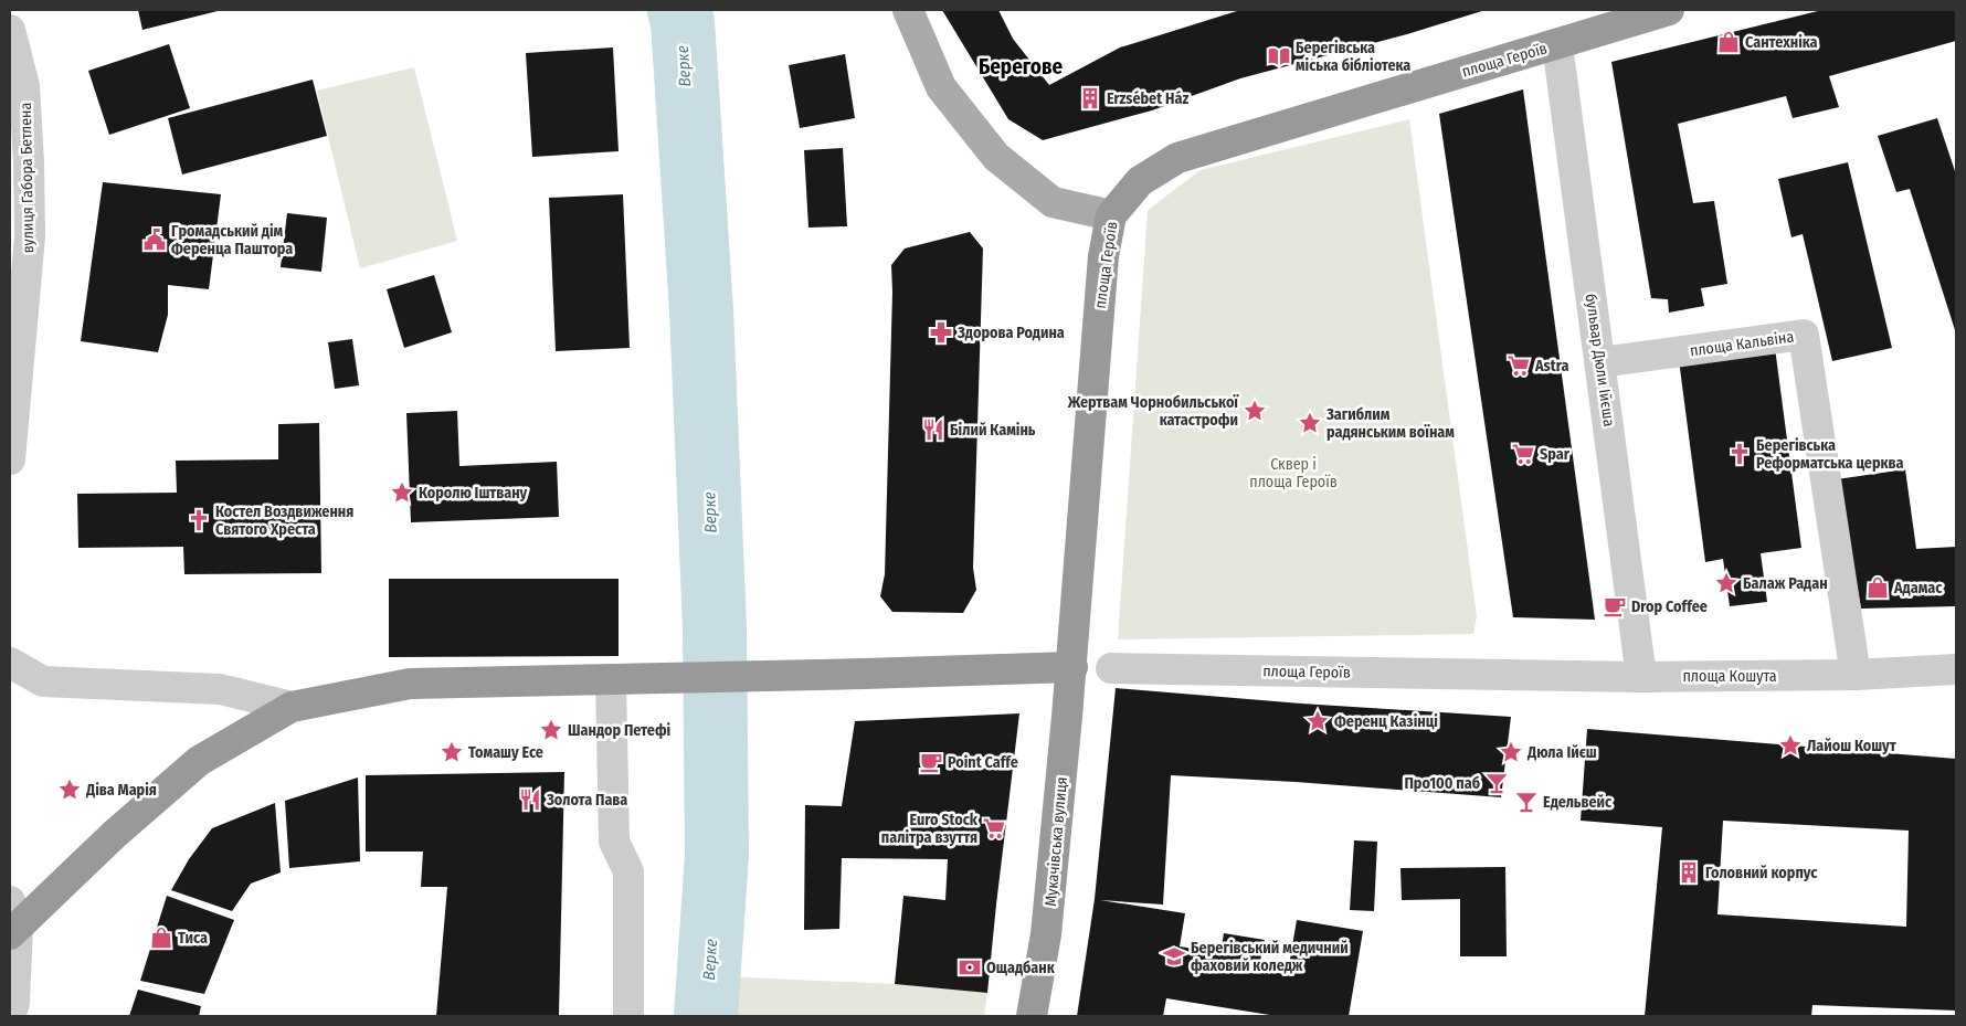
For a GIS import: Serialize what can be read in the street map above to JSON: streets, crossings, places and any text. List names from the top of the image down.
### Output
{
  "streets": {
    "highway": ["площа Героїв", "Мукачівська вулиця"],
    "street": [
      "вулиця Габора Бетлена",
      "площа Кальвіна",
      "бульвар Дюли Ійєша",
      "площа Кошута"
    ]
  },
  "crossings": [
    ["площа Героїв", "бульвар Дюли Ійєша"],
    ["площа Героїв", "площа Кошута"],
    ["площа Героїв", "Мукачівська вулиця"],
    ["площа Кальвіна", "бульвар Дюли Ійєша"],
    ["площа Кальвіна", "площа Кошута"],
    ["бульвар Дюли Ійєша", "площа Кошута"]
  ],
  "districts": ["Берегове"],
  "water": ["Верке"],
  "parks": ["Сквер і площа Героїв"],
  "places": {
    "shop": ["Сантехніка", "Адамас", "Тиса"],
    "library": ["Берегівська міська бібліотека"],
    "building": ["Erzsébet Ház", "Головний корпус"],
    "public building": ["Громадський дім Ференца Паштора"],
    "pharmacy": ["Здорова Родина"],
    "supermarket": ["Astra", "Spar", "Euro Stock палітра взуття"],
    "place": [
      "Жертвам Чорнобильської катастрофи",
      "Загиблим радянським воїнам",
      "Королю Іштвану",
      "Балаж Радан",
      "Ференц Казінці",
      "Шандор Петефі",
      "Лайош Кошут",
      "Томашу Есе",
      "Дюла Ійєш",
      "Діва Марія"
    ],
    "restaurant": ["Білий Камінь", "Золота Пава"],
    "church": ["Берегівська Реформатська церква", "Костел Воздвиження Святого Хреста"],
    "cafe": ["Drop Coffee", "Point Caffe"],
    "bar": ["Про100 паб", "Едельвейс"],
    "school or university": ["Берегівський медичний фаховий коледж"],
    "bank": ["Ощадбанк"]
  }
}
